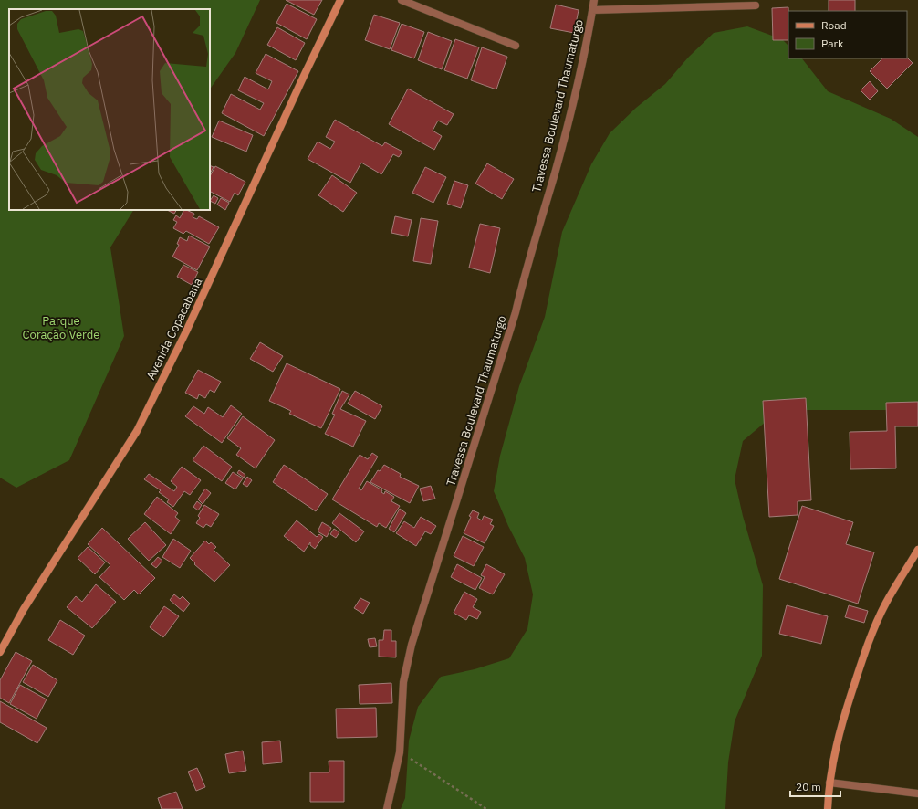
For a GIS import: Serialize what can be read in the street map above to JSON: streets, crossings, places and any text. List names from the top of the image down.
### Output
{
  "streets": {
    "street": ["Travessa Boulevard Thaumaturgo", "Avenida Copacabana"]
  },
  "parks": ["Parque Coração Verde"],
  "legend": ["Road", "Park"],
  "scale_bar": "20 m"
}
